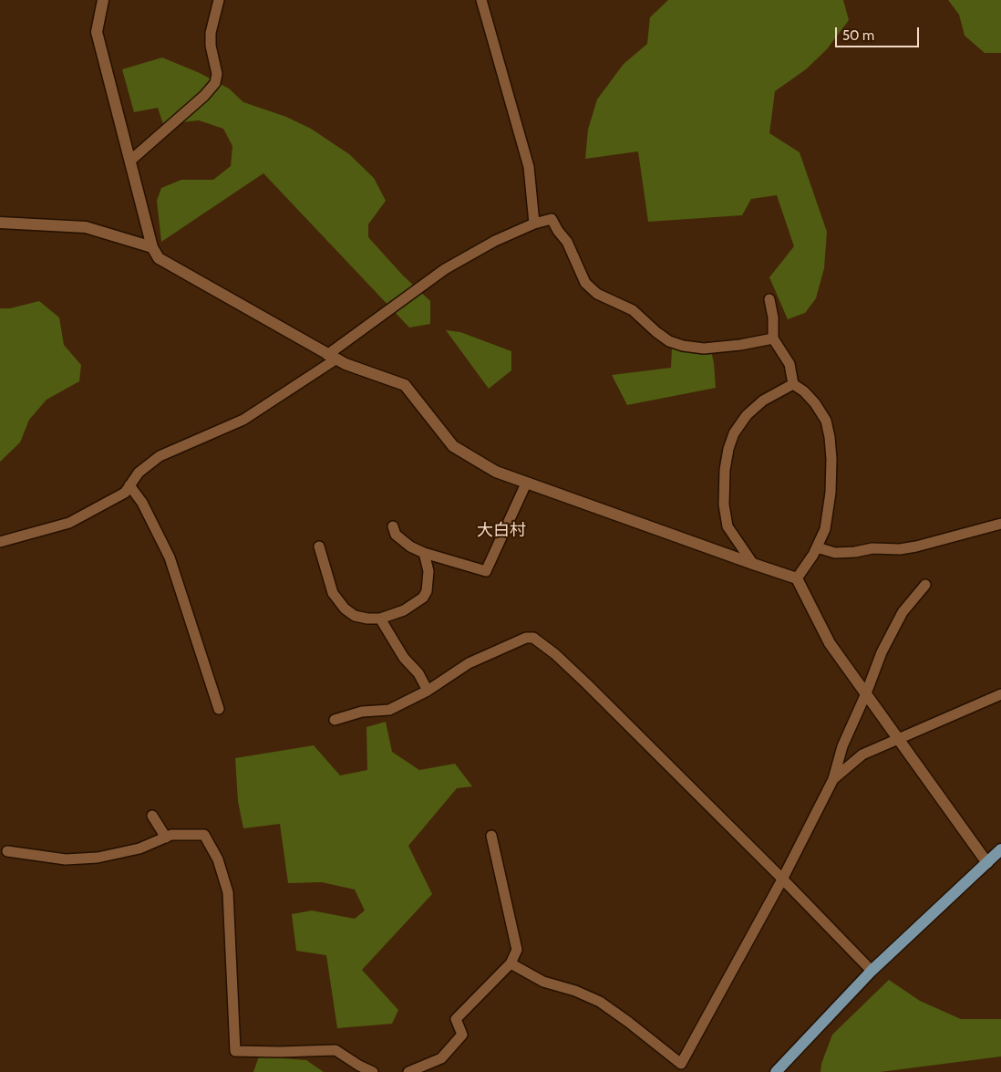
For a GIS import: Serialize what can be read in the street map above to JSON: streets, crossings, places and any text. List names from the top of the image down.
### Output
{
  "districts": ["大白村"],
  "scale_bar": "50 m"
}
